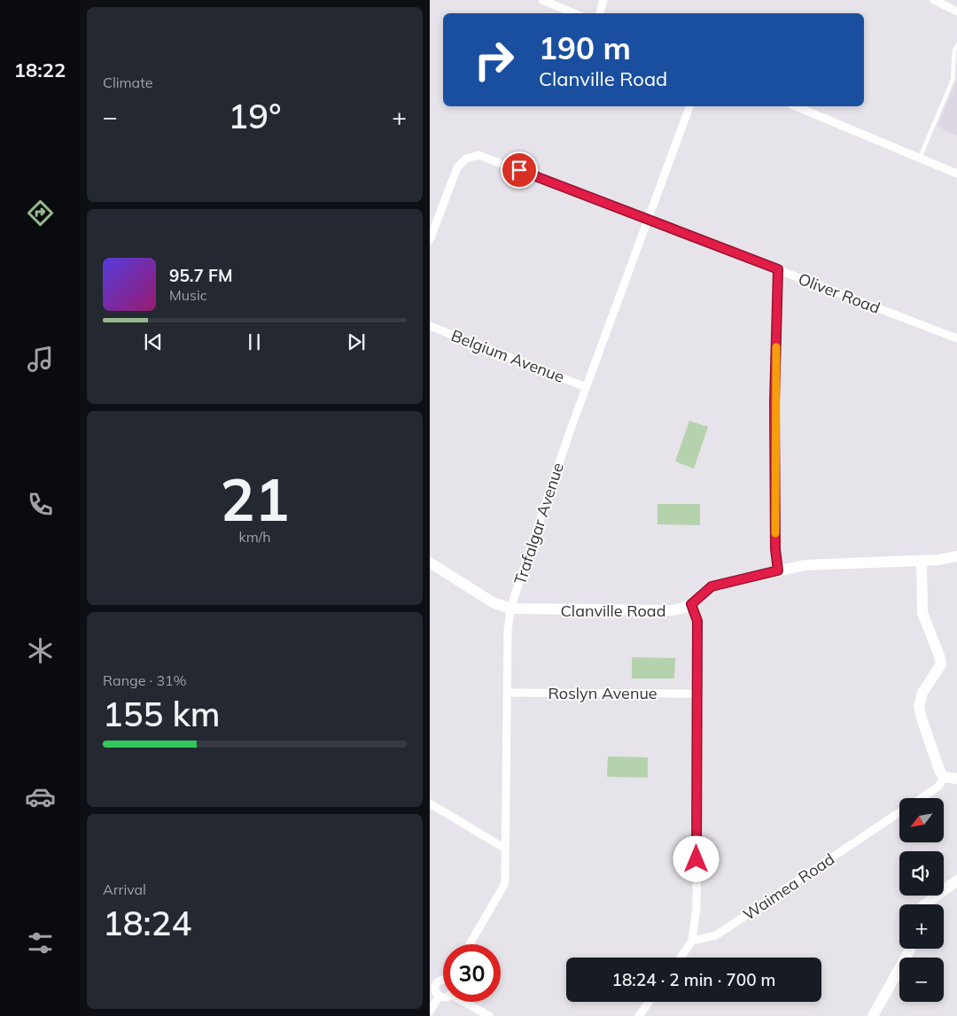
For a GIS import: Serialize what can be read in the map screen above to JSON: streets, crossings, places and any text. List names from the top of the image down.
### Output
{
  "streets": {
    "street": [
      "Oliver Road",
      "Belgium Avenue",
      "Trafalgar Avenue",
      "Clanville Road",
      "Roslyn Avenue",
      "Waimea Road"
    ]
  },
  "crossings": [
    ["Oliver Road", "Trafalgar Avenue"],
    ["Belgium Avenue", "Trafalgar Avenue"],
    ["Trafalgar Avenue", "Clanville Road"],
    ["Trafalgar Avenue", "Roslyn Avenue"]
  ],
  "north": "bottom left",
  "page": {
    "tabs": "18:22",
    "tile": [
      "Climate",
      ["21", "km/h"],
      ["Range · 31%", "155 km"],
      ["Arrival", "18:24"]
    ],
    "turn": ["190 m", "Clanville Road"],
    "heat": ["−", "19°", "+"],
    "song": ["95.7 FM", "Music"],
    "map_buttons": ["+", "−"],
    "limit": "30",
    "trip": "18:24 · 2 min · 700 m"
  }
}
